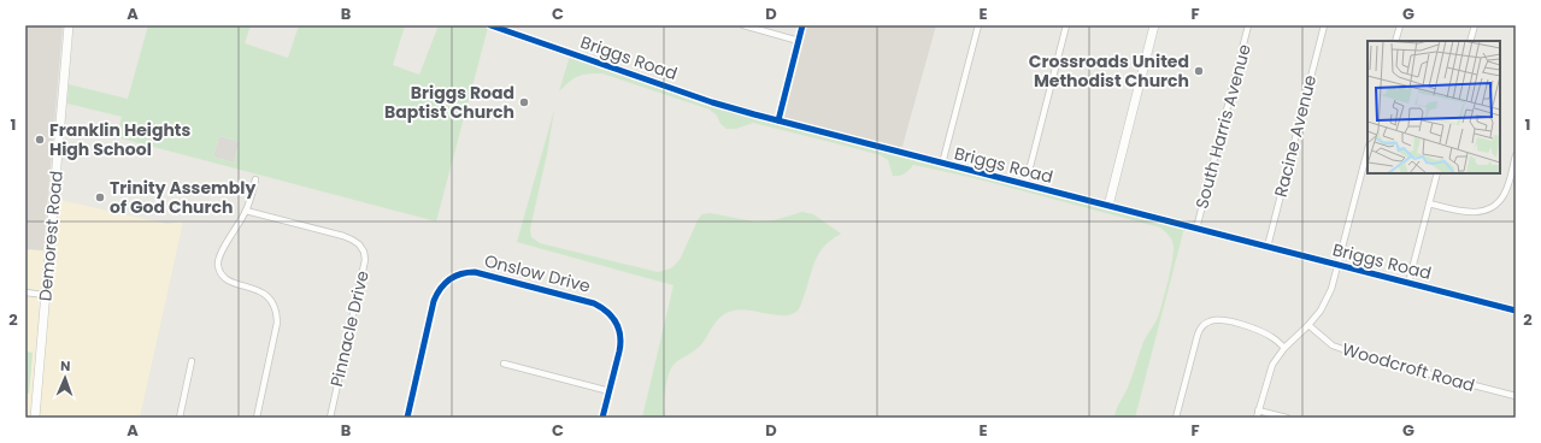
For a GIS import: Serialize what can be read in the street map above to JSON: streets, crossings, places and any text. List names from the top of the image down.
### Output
{
  "streets": {
    "street": [
      "Briggs Road",
      "South Harris Avenue",
      "Racine Avenue",
      "Demorest Road",
      "Onslow Drive",
      "Pinnacle Drive",
      "Woodcroft Road"
    ]
  },
  "crossings": [
    ["Briggs Road", "South Harris Avenue"],
    ["Briggs Road", "Racine Avenue"]
  ],
  "places": [
    "Crossroads United Methodist Church",
    "Briggs Road Baptist Church",
    "Franklin Heights High School",
    "Trinity Assembly of God Church"
  ],
  "north": "top",
  "grid": {
    "columns": [
      "A",
      "B",
      "C",
      "D",
      "E",
      "F",
      "G"
    ],
    "rows": ["1", "2"]
  }
}
